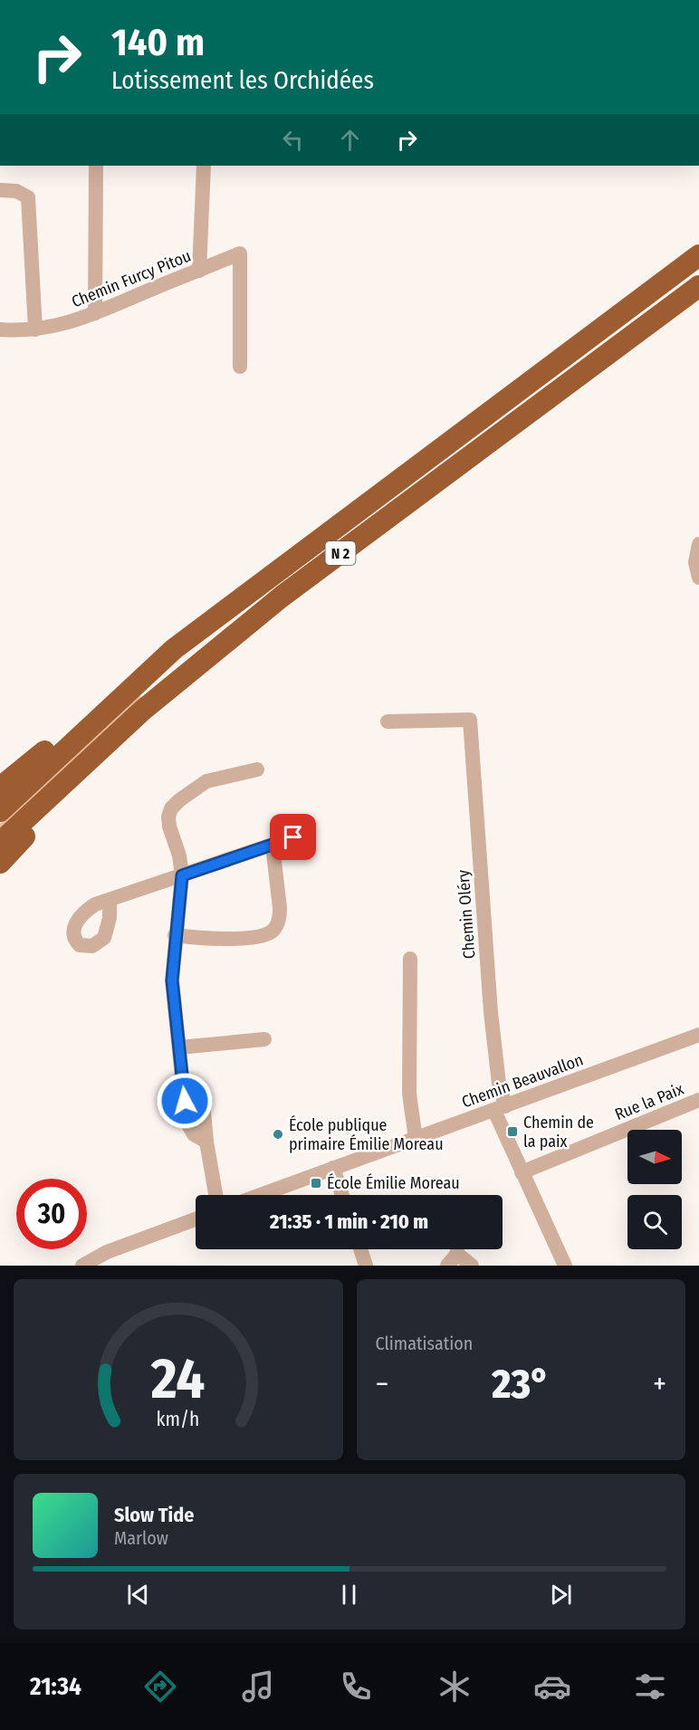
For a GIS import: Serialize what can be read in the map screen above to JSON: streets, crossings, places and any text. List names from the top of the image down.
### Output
{
  "streets": {
    "highway": ["N 2"],
    "street": [
      "Chemin Furcy Pitou",
      "Chemin Oléry",
      "Chemin Beauvallon",
      "Rue la Paix"
    ]
  },
  "crossings": [
    ["Chemin Oléry", "Chemin Beauvallon"]
  ],
  "places": {
    "transit": ["Chemin de la paix", "École Émilie Moreau"],
    "other": ["École publique primaire Émilie Moreau"]
  },
  "north": "right",
  "page": {
    "turn": ["140 m", "Lotissement les Orchidées"],
    "limit": "30",
    "trip": "21:35 · 1 min · 210 m",
    "tile": "Climatisation",
    "heat": ["−", "23°", "+"],
    "song": ["Slow Tide", "Marlow"],
    "tabs": "21:34",
    "gauge": ["24", "km/h"]
  }
}
